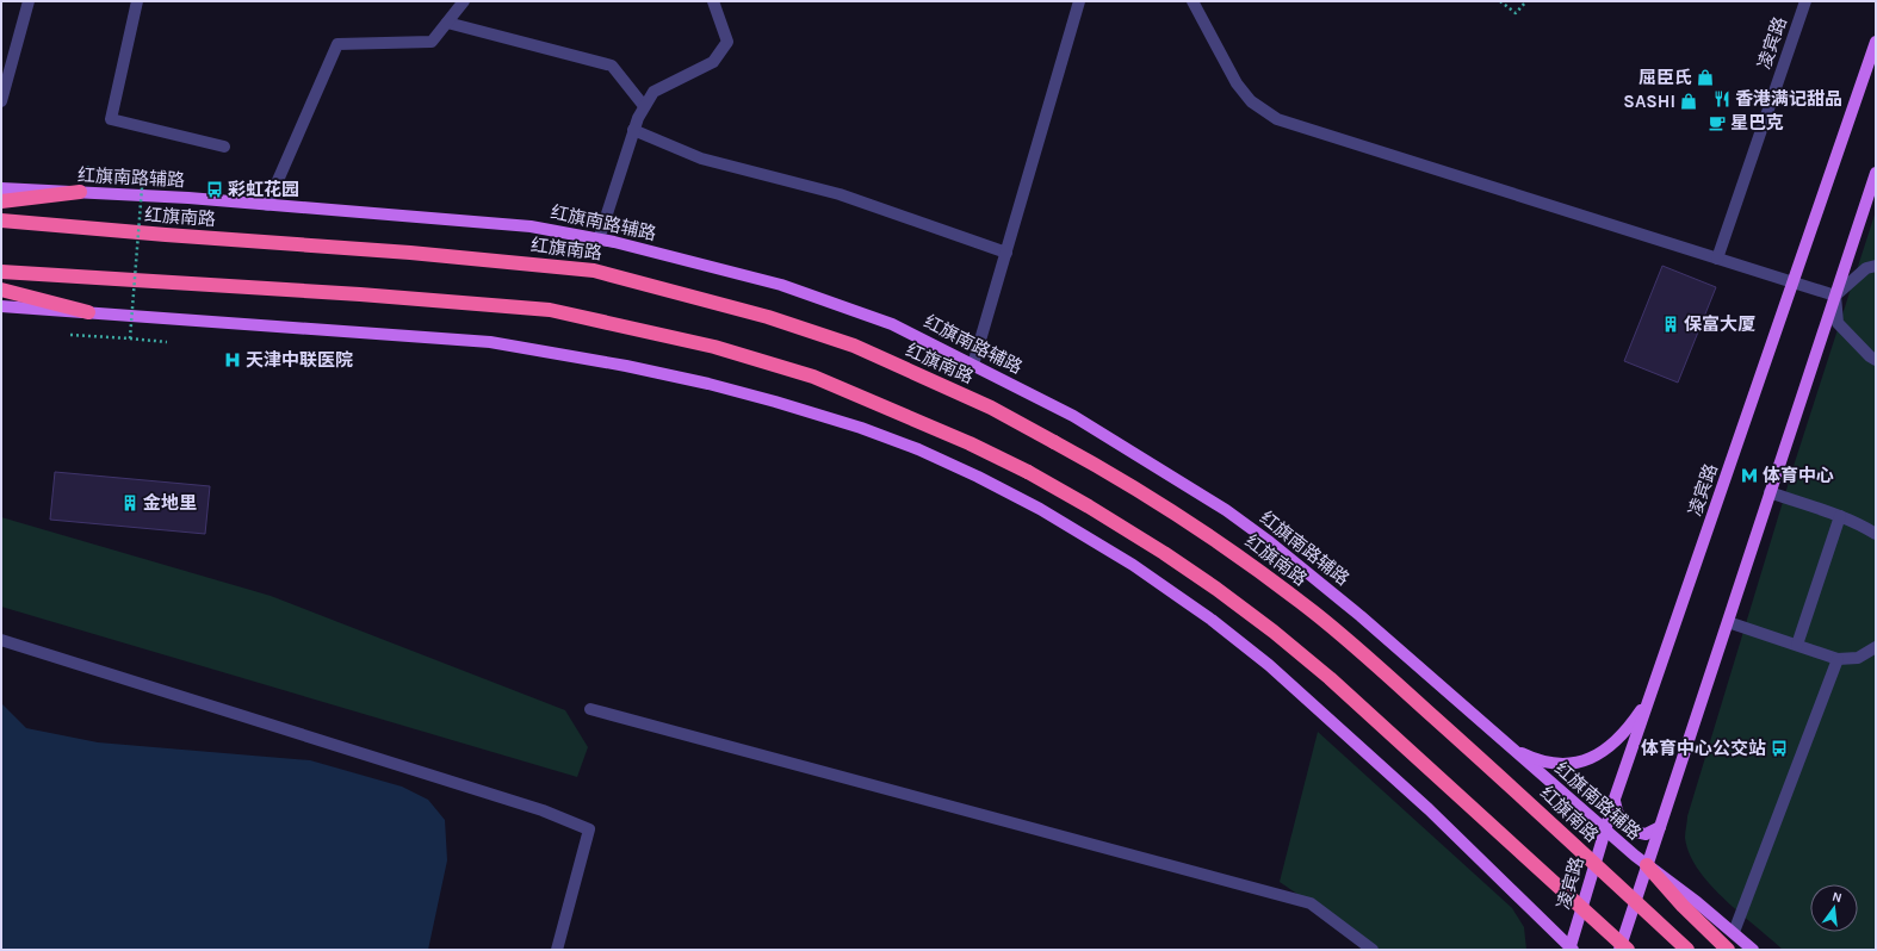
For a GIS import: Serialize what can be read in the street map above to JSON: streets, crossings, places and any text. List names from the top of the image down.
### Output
{
  "streets": {
    "highway": ["红旗南路"],
    "main road": ["凌宾路", "红旗南路辅路"]
  },
  "crossings": [
    ["凌宾路", "红旗南路辅路"]
  ],
  "places": {
    "shop": ["屈臣氏", "SASHI"],
    "restaurant": ["香港满记甜品"],
    "cafe": ["星巴克"],
    "bus stop": ["彩虹花园", "体育中心公交站"],
    "building": ["保富大厦", "金地里"],
    "hospital": ["天津中联医院"],
    "metro station": ["体育中心"]
  },
  "north": "top"
}
